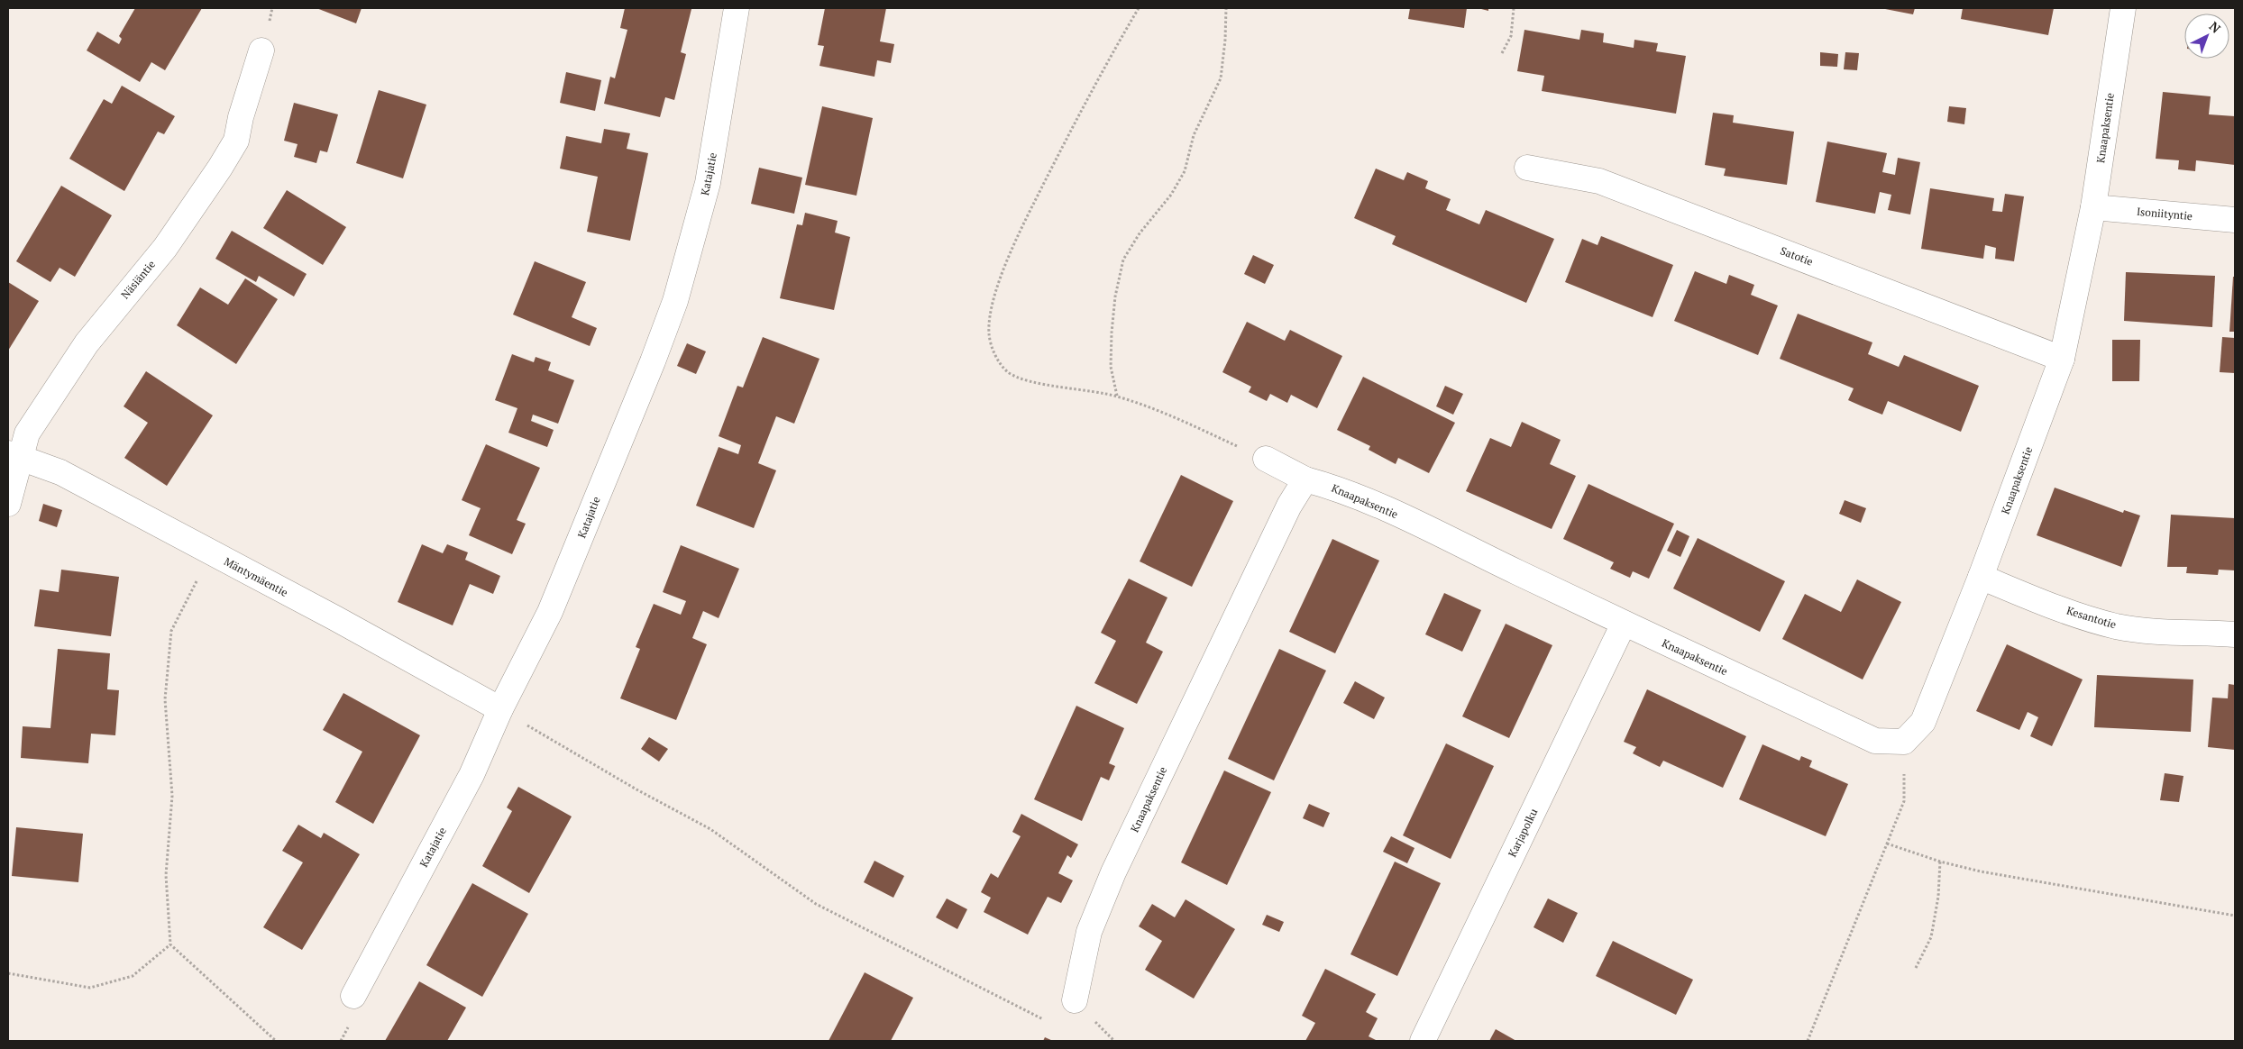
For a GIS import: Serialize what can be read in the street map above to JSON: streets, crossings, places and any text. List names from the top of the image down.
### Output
{
  "streets": {
    "street": [
      "Knaapaksentie",
      "Katajatie",
      "Isoniityntie",
      "Satotie",
      "Näsiäntie",
      "Mäntymäentie",
      "Kesantotie",
      "Karjapolku"
    ]
  },
  "crossings": [
    ["Knaapaksentie", "Isoniityntie"],
    ["Knaapaksentie", "Satotie"],
    ["Knaapaksentie", "Kesantotie"],
    ["Knaapaksentie", "Karjapolku"],
    ["Katajatie", "Mäntymäentie"],
    ["Näsiäntie", "Mäntymäentie"]
  ],
  "north": "top right"
}
